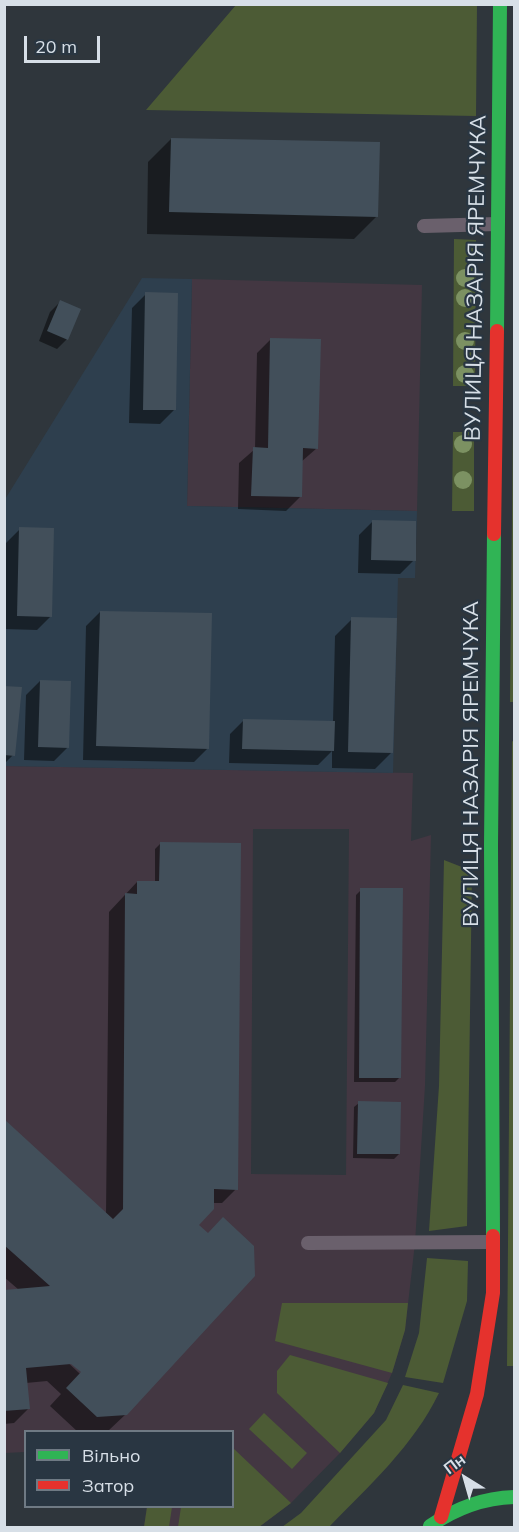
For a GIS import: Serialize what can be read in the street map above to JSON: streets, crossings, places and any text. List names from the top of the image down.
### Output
{
  "streets": {
    "street": ["ВУЛИЦЯ НАЗАРІЯ ЯРЕМЧУКА"]
  },
  "legend": ["Вільно", "Затор"],
  "scale_bar": "20 m",
  "north": "top left"
}
